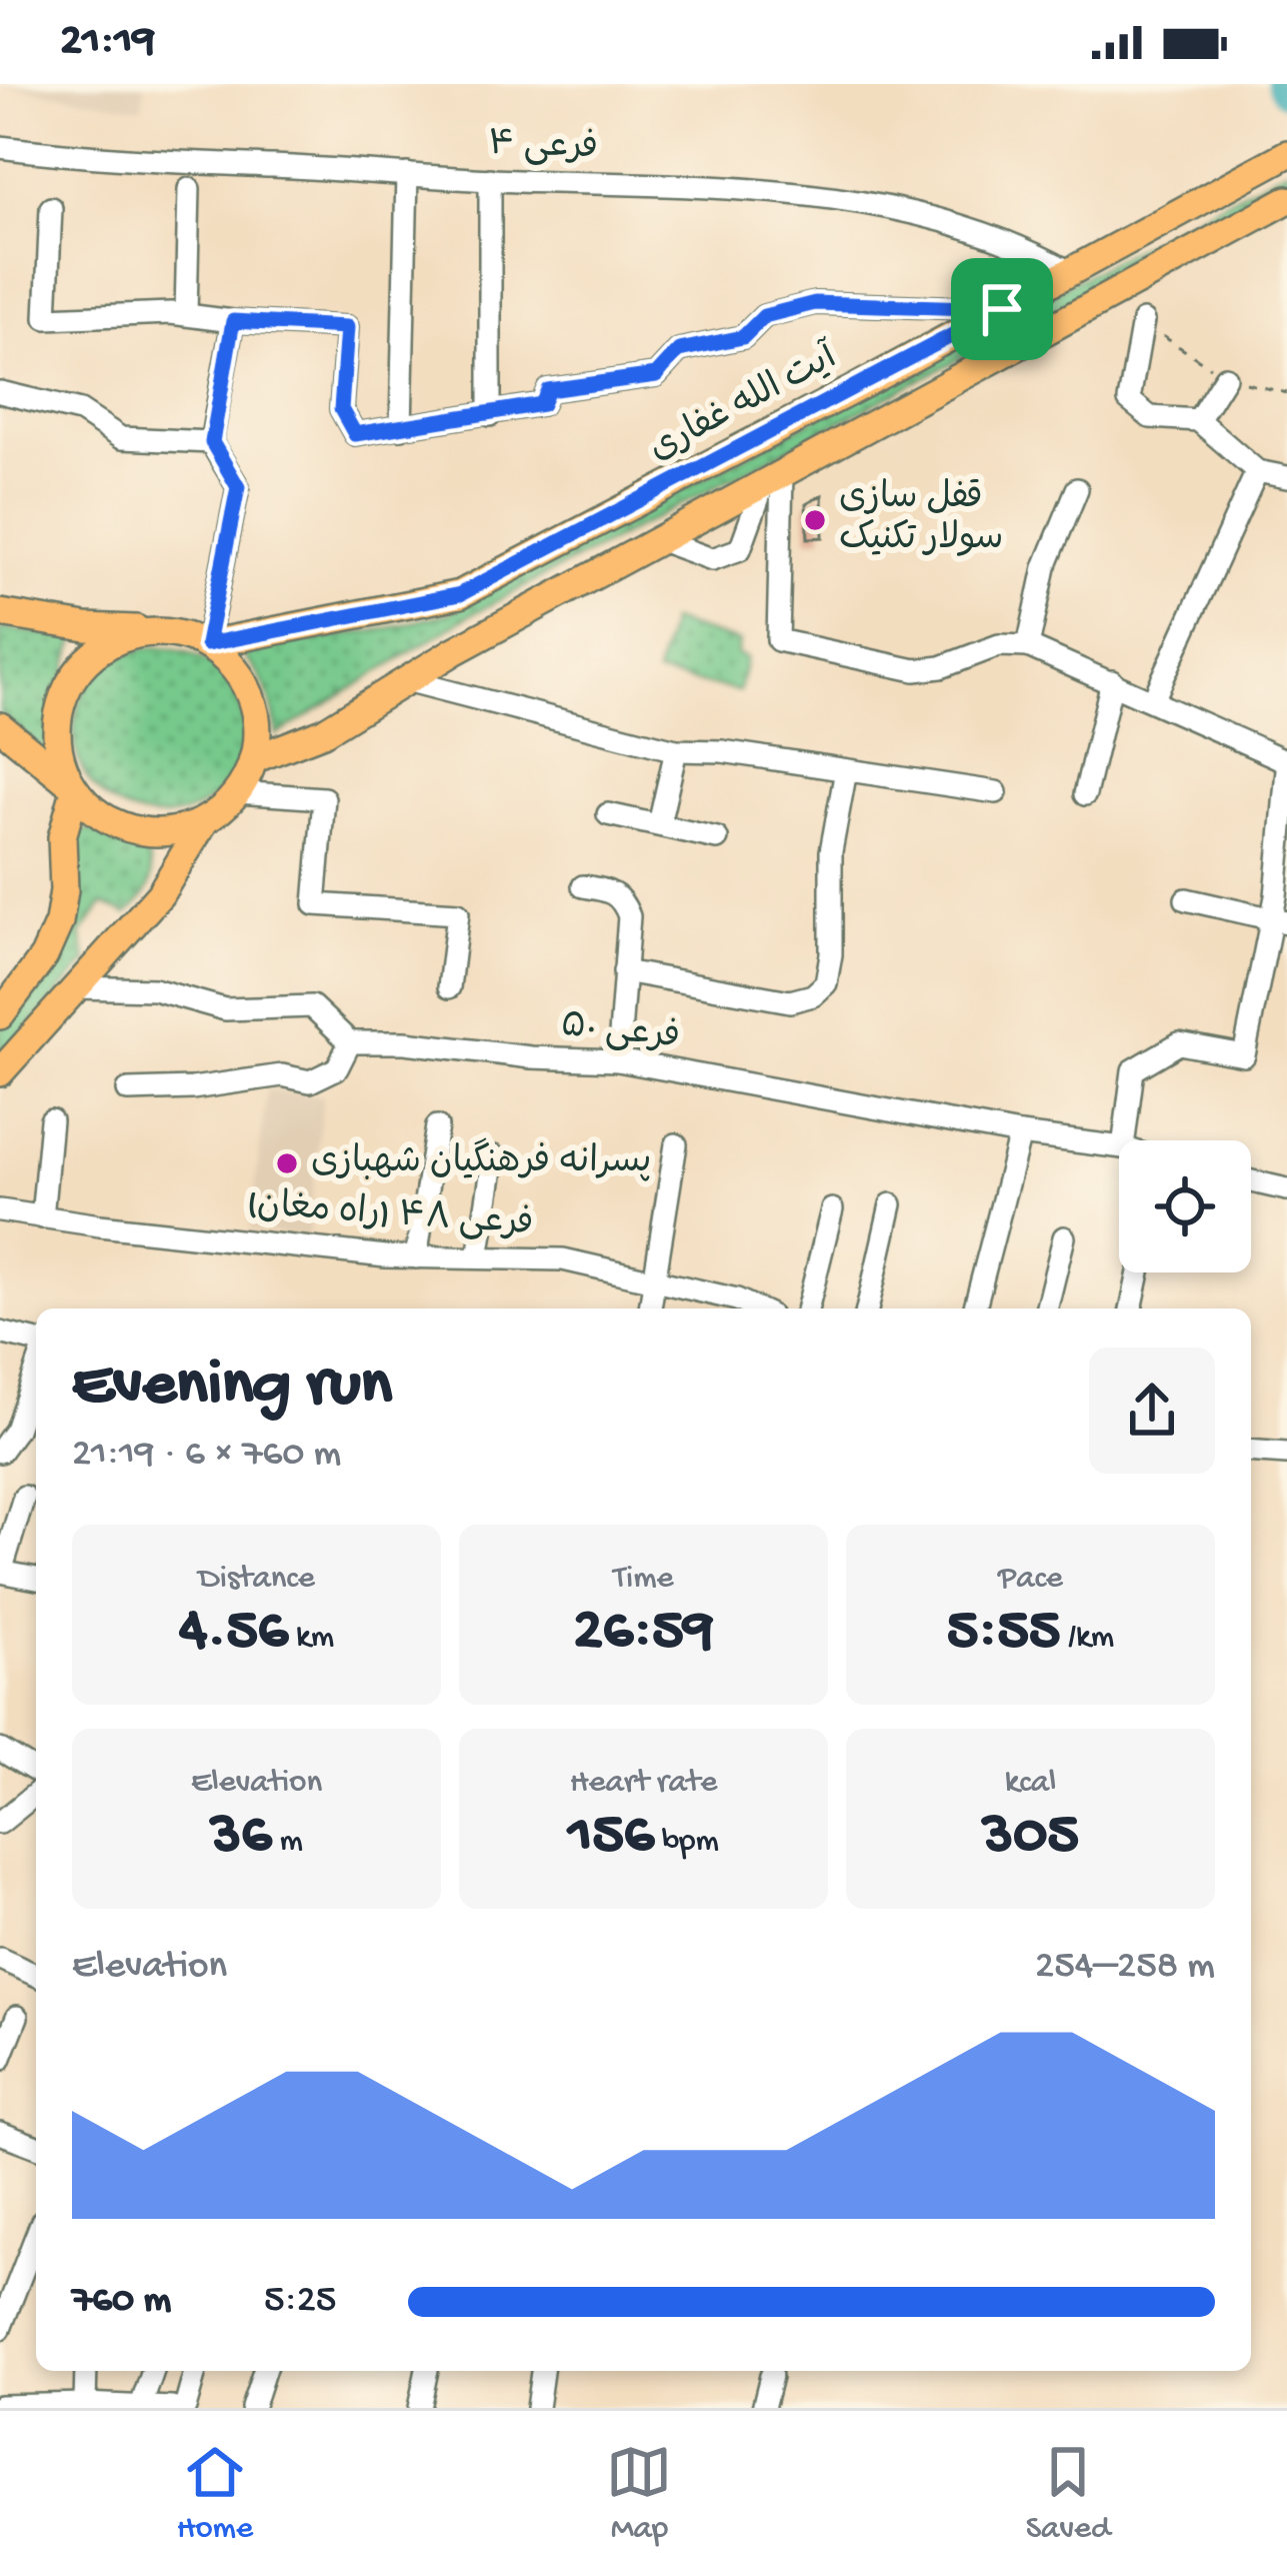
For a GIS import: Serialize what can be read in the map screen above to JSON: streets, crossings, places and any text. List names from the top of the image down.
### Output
{
  "streets": {
    "main road": ["آیت الله غفاری"],
    "street": ["فرعی ۴", "فرعی ۵۰", "فرعی ۴۸ (راه مغان)"]
  },
  "crossings": [
    ["فرعی ۴", "آیت الله غفاری"]
  ],
  "places": ["قفل سازی سولار تکنیک", "پسرانه فرهنگیان شهبازی"],
  "page": {
    "status": "21:19",
    "heading": ["Evening run", "21:19 · 6 × 760 m"],
    "stats": [
      ["Distance", "4.56 km"],
      ["Time", "26:59"],
      ["Pace", "5:55 /km"],
      ["Elevation", "36 m"],
      ["Heart rate", "156 bpm"],
      ["kcal", "305"]
    ],
    "chart": ["Elevation", "254–258 m"],
    "list": [
      {
        "name": "760 m",
        "note": "5:25"
      }
    ],
    "tabs": ["Home", "Map", "Saved"]
  }
}
